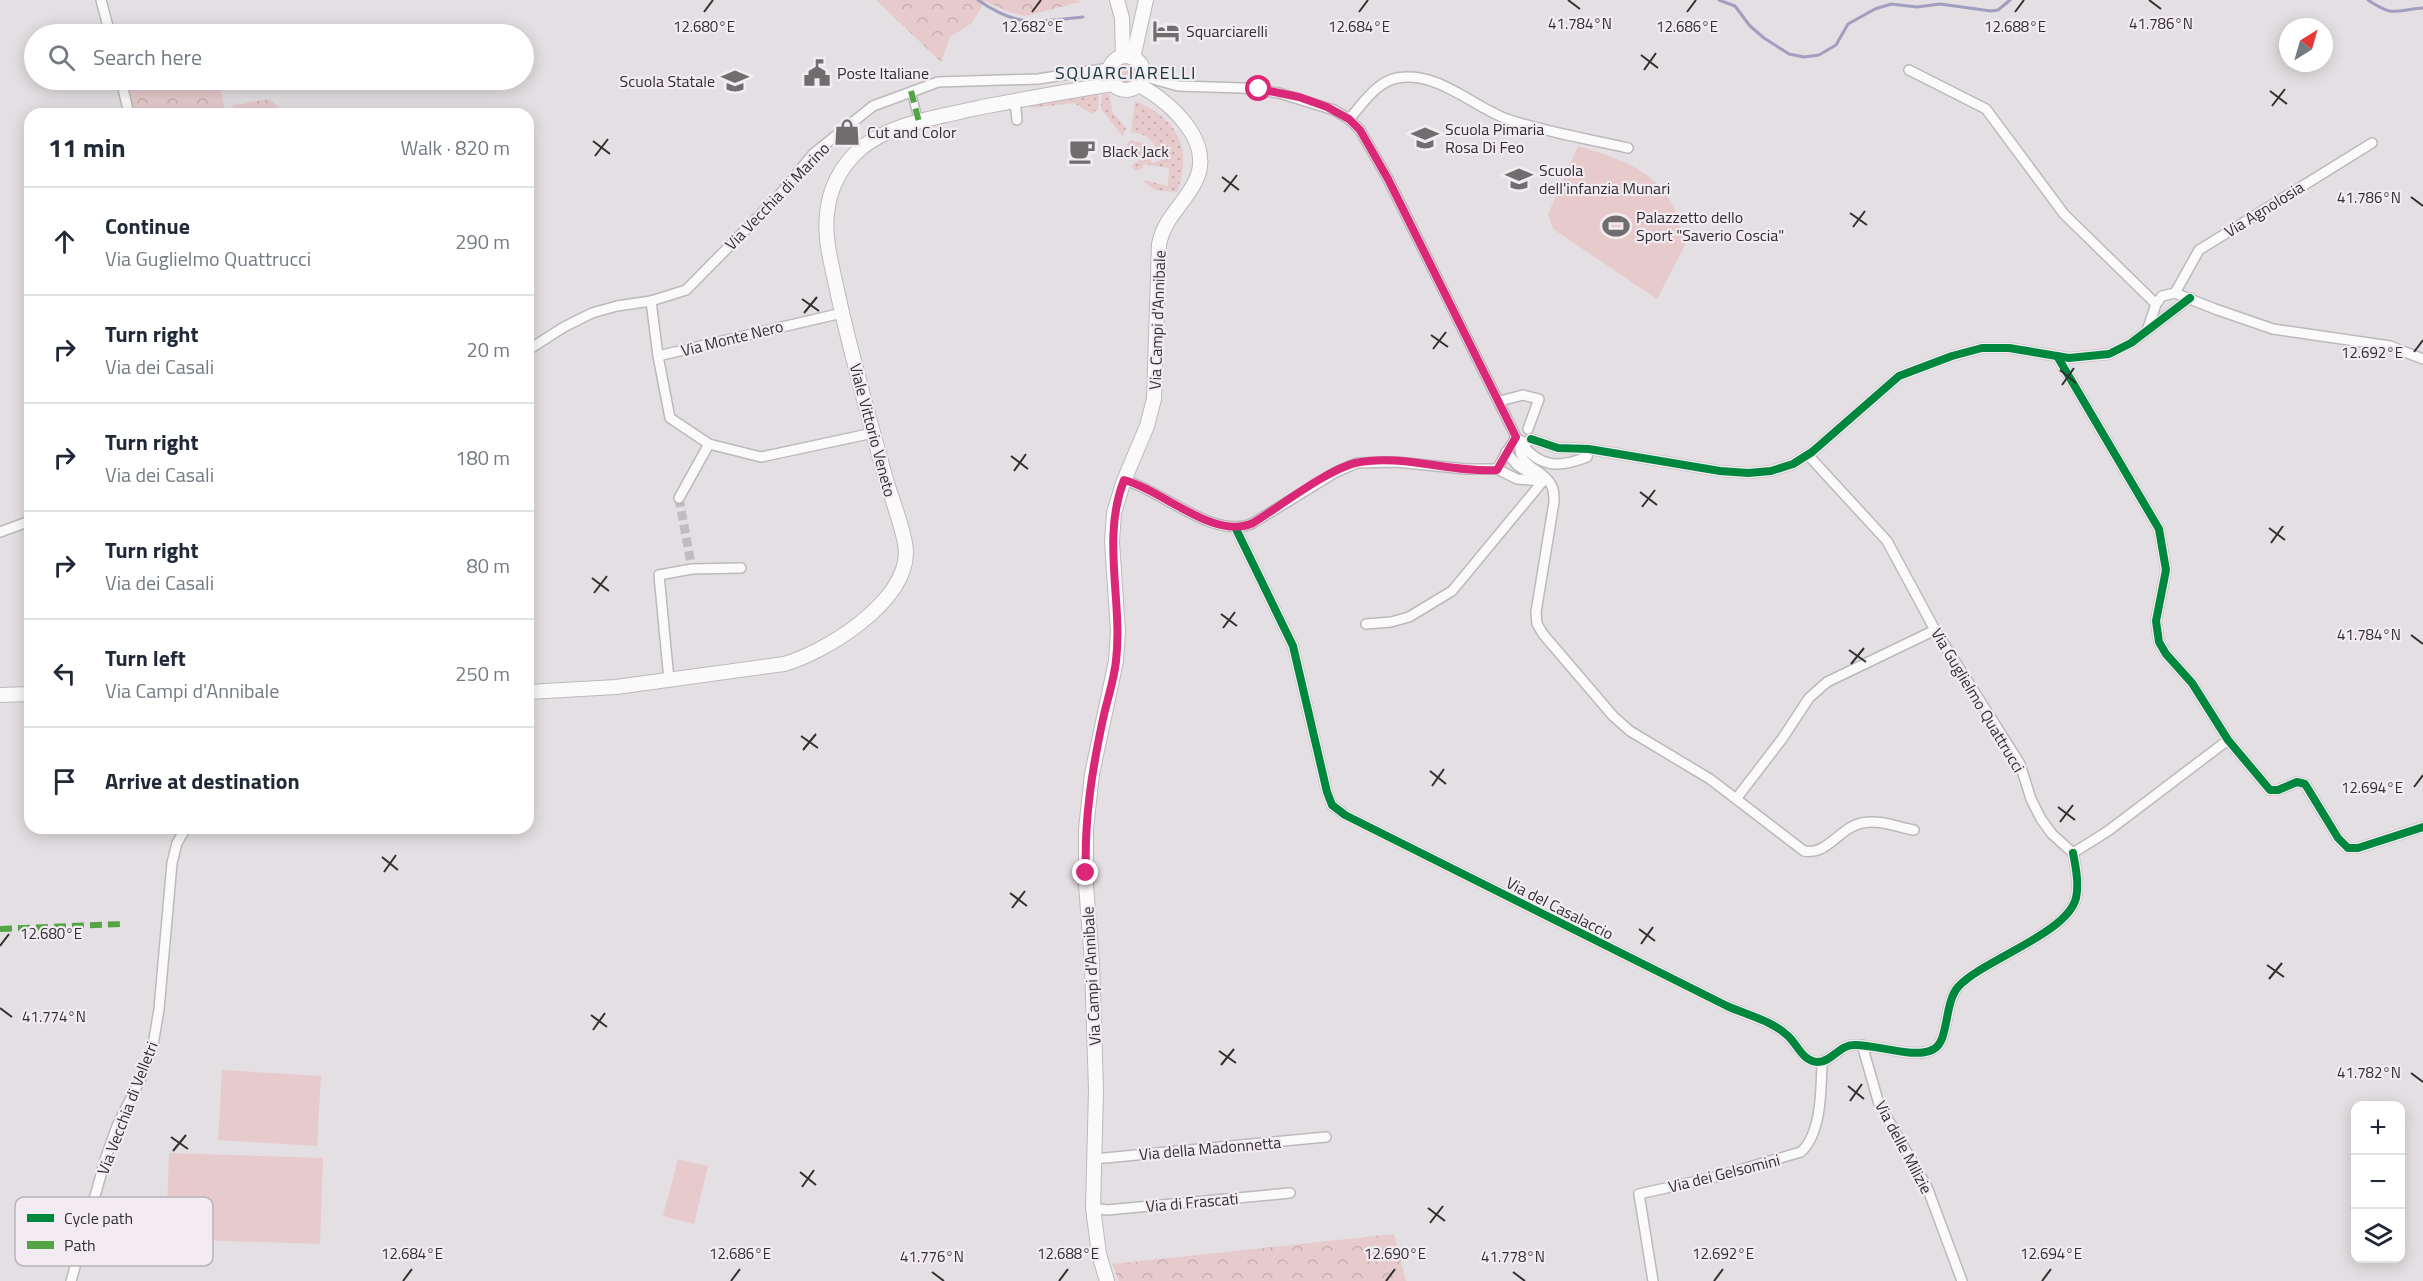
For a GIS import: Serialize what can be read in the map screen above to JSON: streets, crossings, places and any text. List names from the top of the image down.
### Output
{
  "streets": {
    "main road": ["Via Campi d'Annibale", "Viale Vittorio Veneto"],
    "street": [
      "Via Vecchia di Marino",
      "Via Agnolosia",
      "Via Monte Nero",
      "Via Guglielmo Quattrucci",
      "Via del Casalaccio",
      "Via Vecchia di Velletri",
      "Via delle Milizie",
      "Via della Madonnetta",
      "Via dei Gelsomini",
      "Via di Frascati"
    ]
  },
  "crossings": [
    ["Via Vecchia di Marino", "Via Campi d'Annibale"],
    ["Via Vecchia di Marino", "Viale Vittorio Veneto"],
    ["Via Campi d'Annibale", "Viale Vittorio Veneto"],
    ["Via Campi d'Annibale", "Via della Madonnetta"],
    ["Via Monte Nero", "Viale Vittorio Veneto"],
    ["Via del Casalaccio", "Via dei Gelsomini"]
  ],
  "districts": ["SQUARCIARELLI"],
  "places": {
    "hotel": ["Squarciarelli"],
    "public building": ["Poste Italiane"],
    "school or university": ["Scuola Statale", "Scuola Pimaria Rosa Di Feo", "Scuola dell'infanzia Munari"],
    "shop": ["Cut and Color"],
    "cafe": ["Black Jack"],
    "sports": ["Palazzetto dello Sport \"Saverio Coscia\""]
  },
  "legend": ["Cycle path", "Path"],
  "north": "top right",
  "page": {
    "search": "Search here",
    "heading": ["11 min", "Walk · 820 m"],
    "list": [
      ["Continue", "Via Guglielmo Quattrucci", "290 m"],
      ["Turn right", "Via dei Casali", "20 m"],
      ["Turn right", "Via dei Casali", "180 m"],
      ["Turn right", "Via dei Casali", "80 m"],
      ["Turn left", "Via Campi d'Annibale", "250 m"],
      "Arrive at destination"
    ],
    "map_buttons": ["+", "−"]
  },
  "coordinates": [
    "41.786°N",
    "41.784°N",
    "12.680°E",
    "12.682°E",
    "12.684°E",
    "12.686°E",
    "12.688°E",
    "12.692°E",
    "12.694°E",
    "41.774°N",
    "41.782°N",
    "12.690°E",
    "41.776°N",
    "41.778°N"
  ]
}
